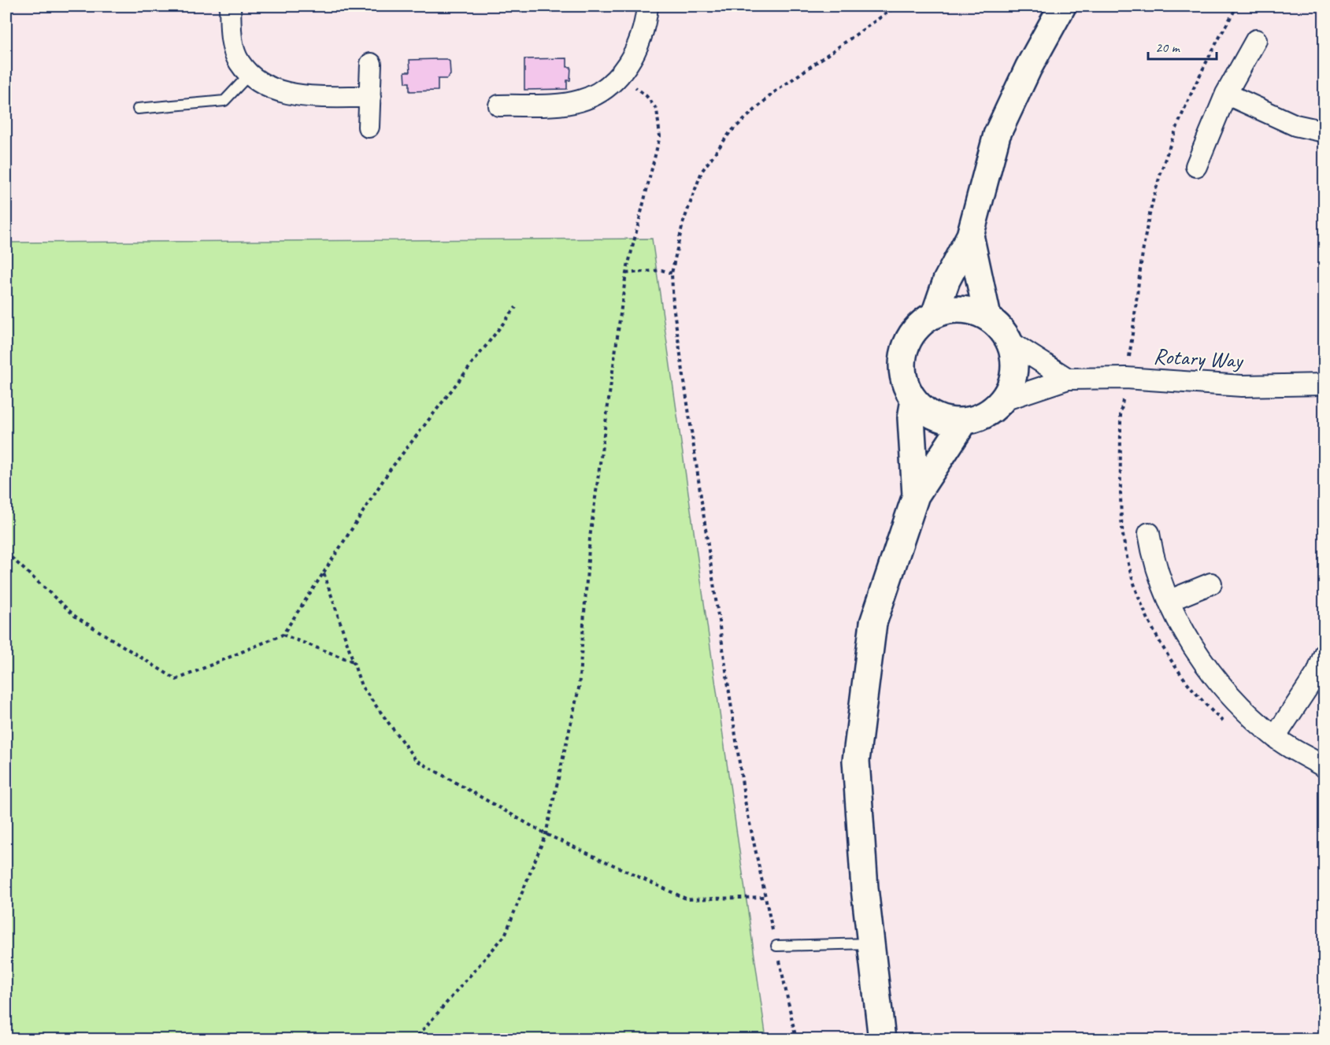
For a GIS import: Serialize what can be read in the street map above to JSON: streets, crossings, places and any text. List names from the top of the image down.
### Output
{
  "streets": {
    "street": ["Rotary Way"]
  },
  "scale_bar": "20 m"
}
